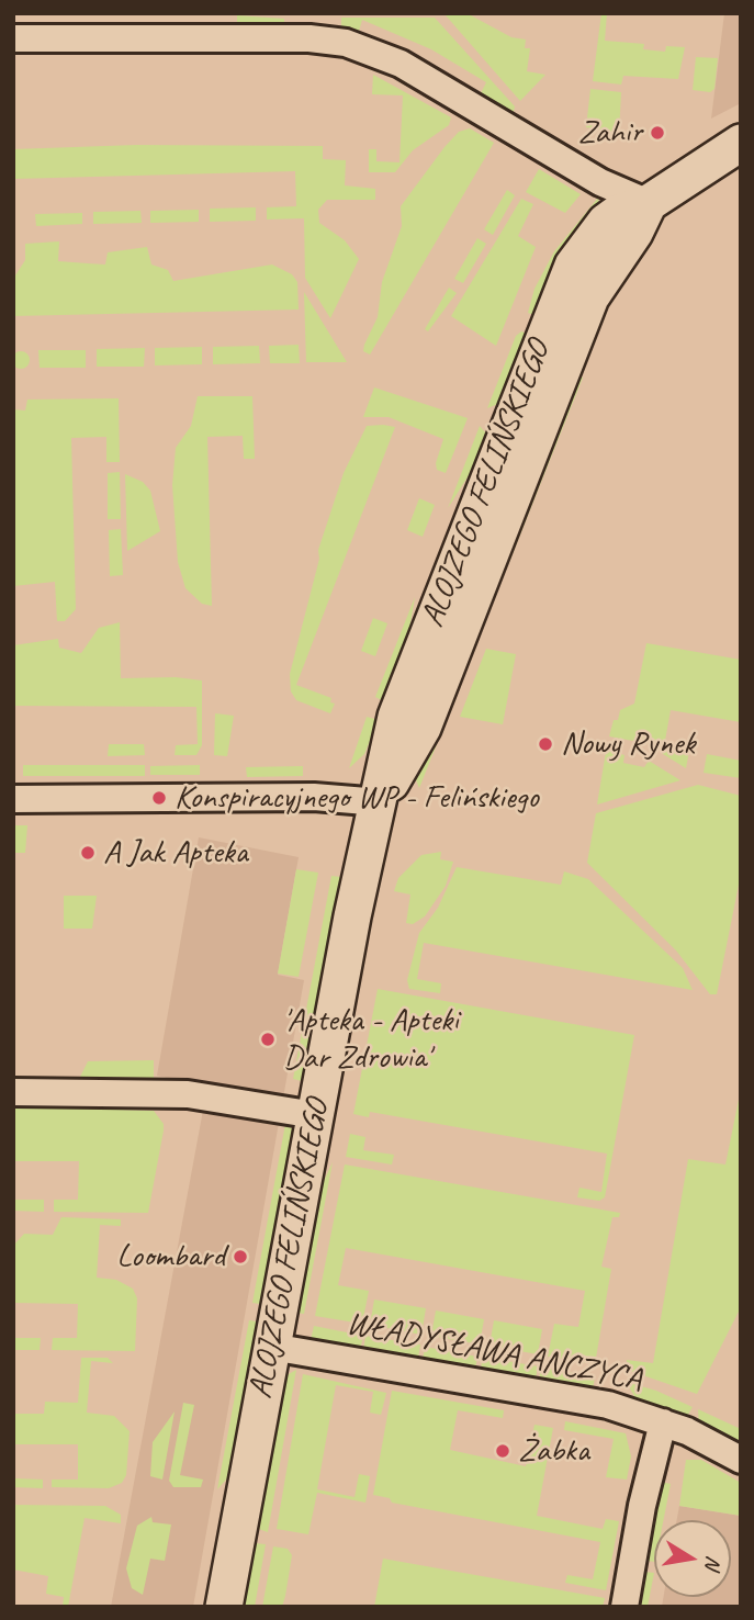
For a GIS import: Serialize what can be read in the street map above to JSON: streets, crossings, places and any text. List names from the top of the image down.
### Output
{
  "streets": {
    "street": ["ALOJZEGO FELIŃSKIEGO", "WŁADYSŁAWA ANCZYCA"]
  },
  "crossings": [
    ["ALOJZEGO FELIŃSKIEGO", "WŁADYSŁAWA ANCZYCA"]
  ],
  "places": [
    "Zahir",
    "Nowy Rynek",
    "Konspiracyjnego WP - Felińskiego",
    "A Jak Apteka",
    "'Apteka - Apteki Dar Zdrowia'",
    "Loombard",
    "Żabka"
  ],
  "north": "right"
}
